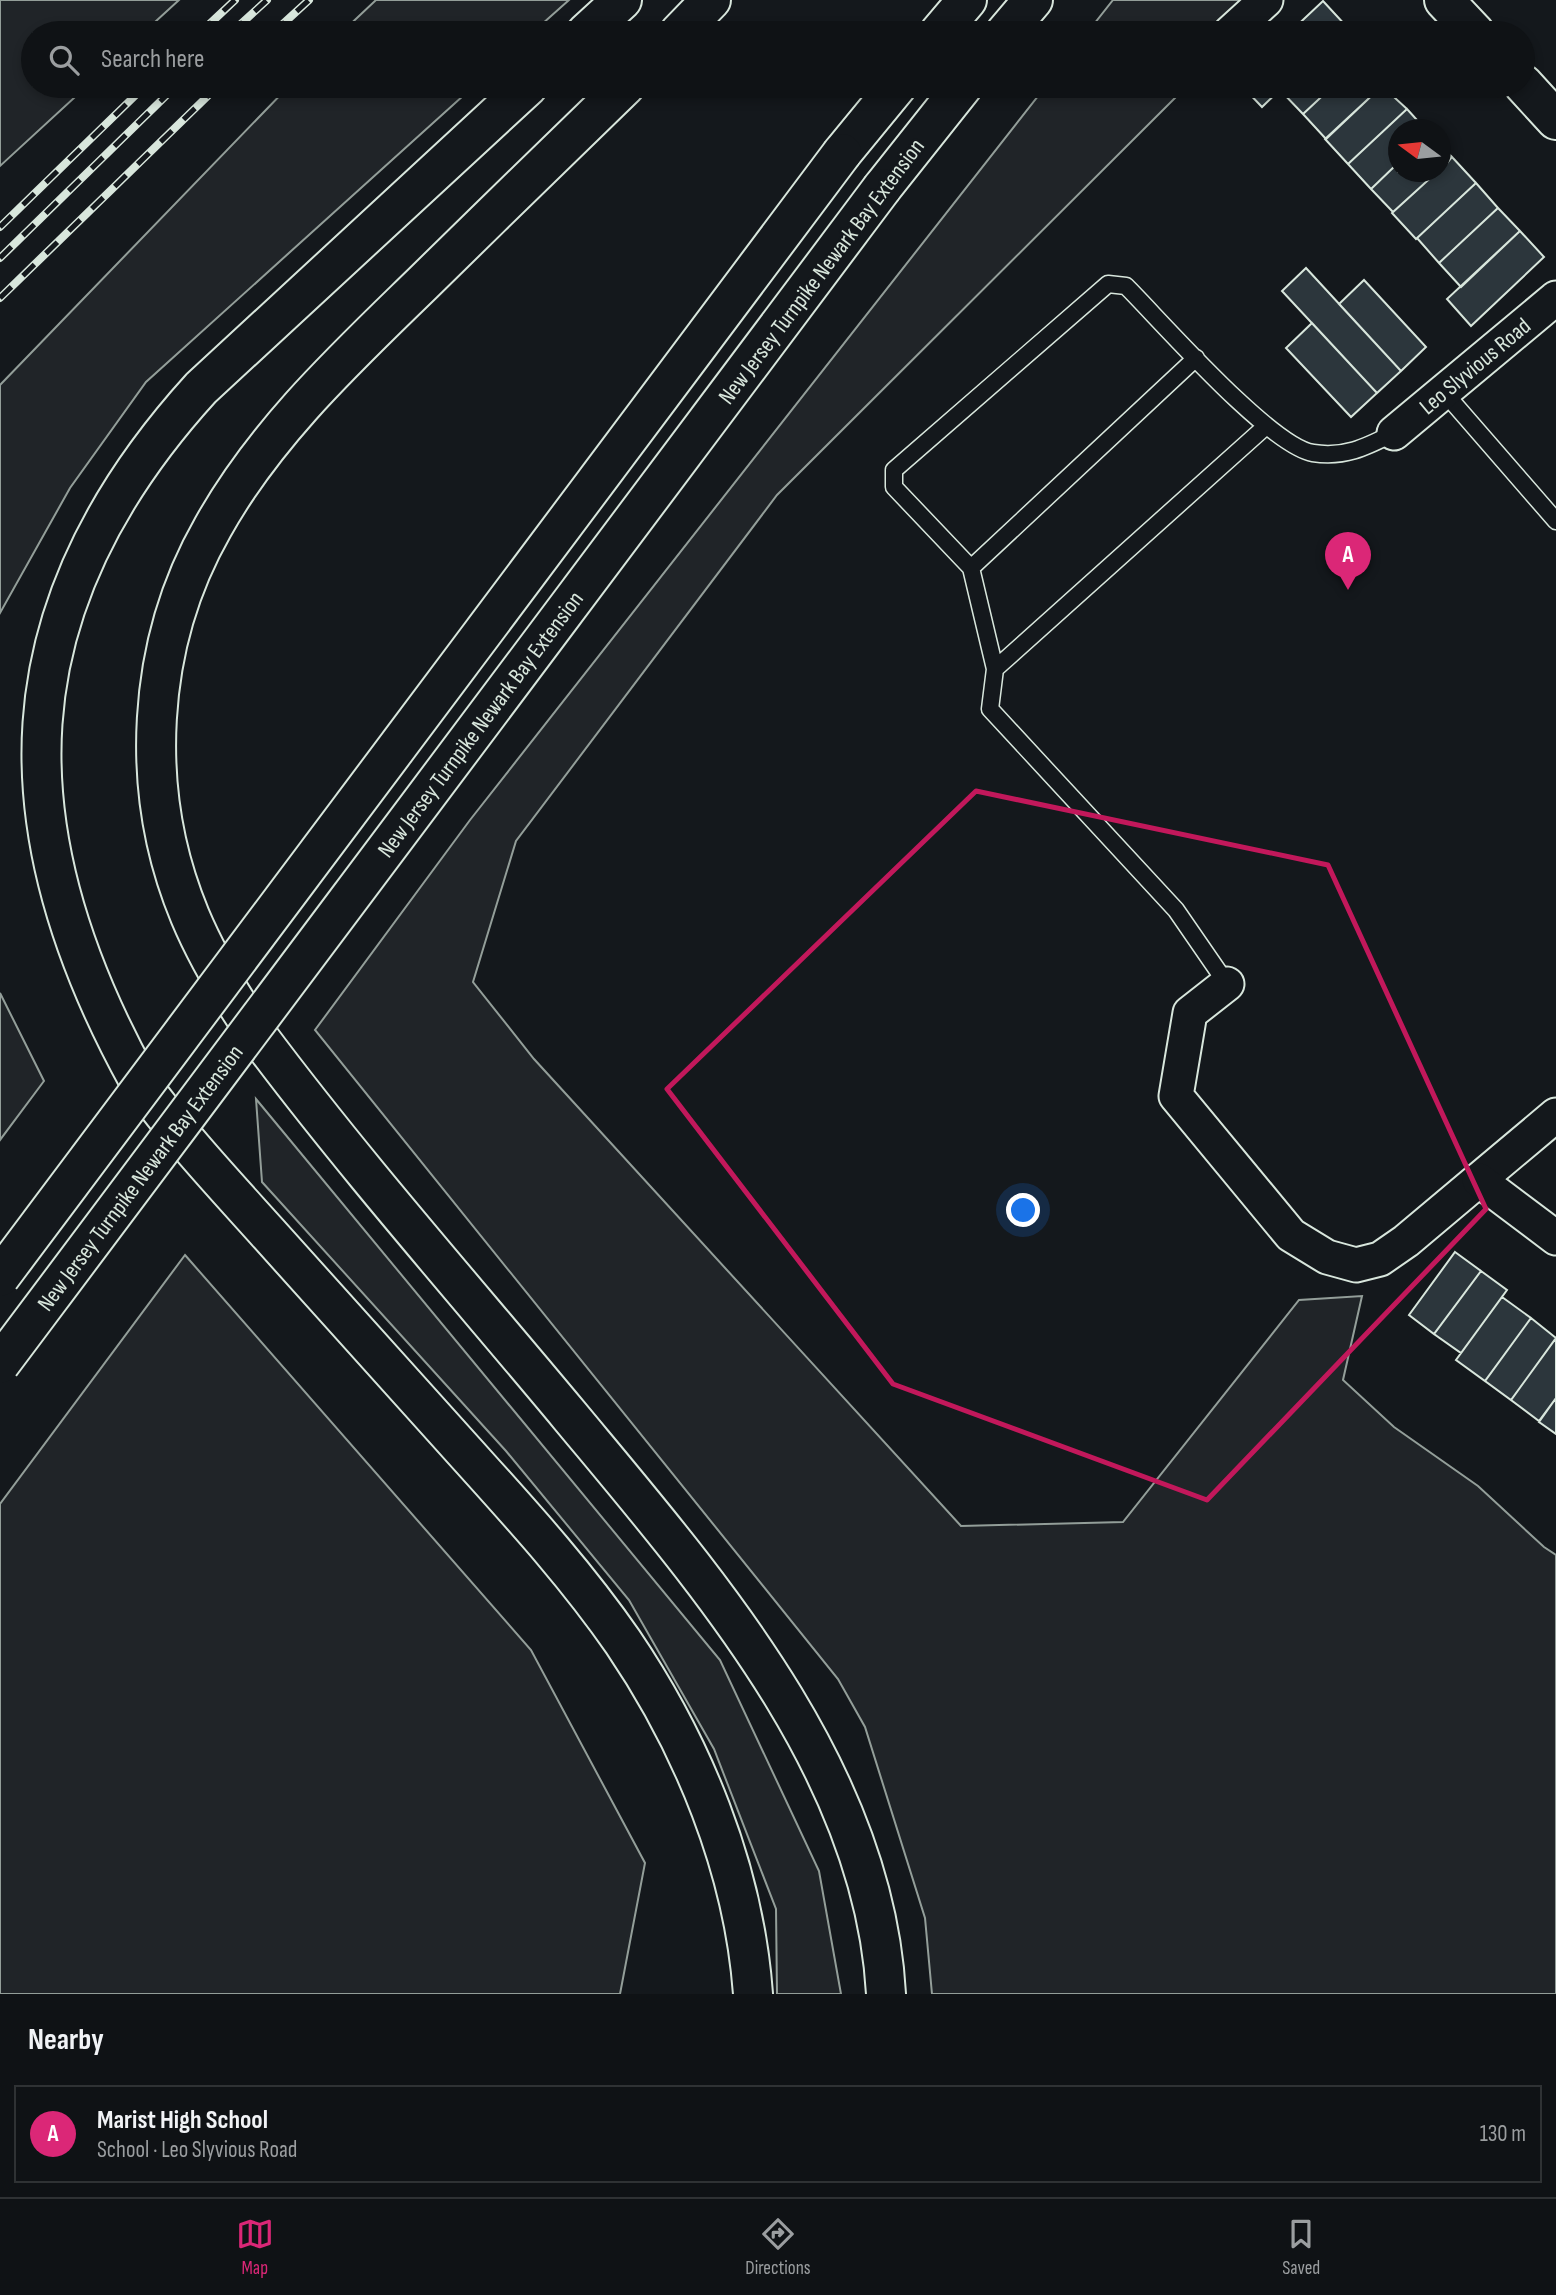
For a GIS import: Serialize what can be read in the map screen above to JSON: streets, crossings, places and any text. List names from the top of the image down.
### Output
{
  "streets": {
    "main road": ["New Jersey Turnpike Newark Bay Extension"],
    "street": ["Leo Slyvious Road"]
  },
  "north": "left",
  "page": {
    "search": "Search here",
    "pins": "A",
    "heading": "Nearby",
    "list": [
      {
        "mark": "A",
        "name": "Marist High School",
        "note": "School · Leo Slyvious Road",
        "value": "130 m"
      }
    ],
    "nav": ["Map", "Directions", "Saved"]
  }
}
